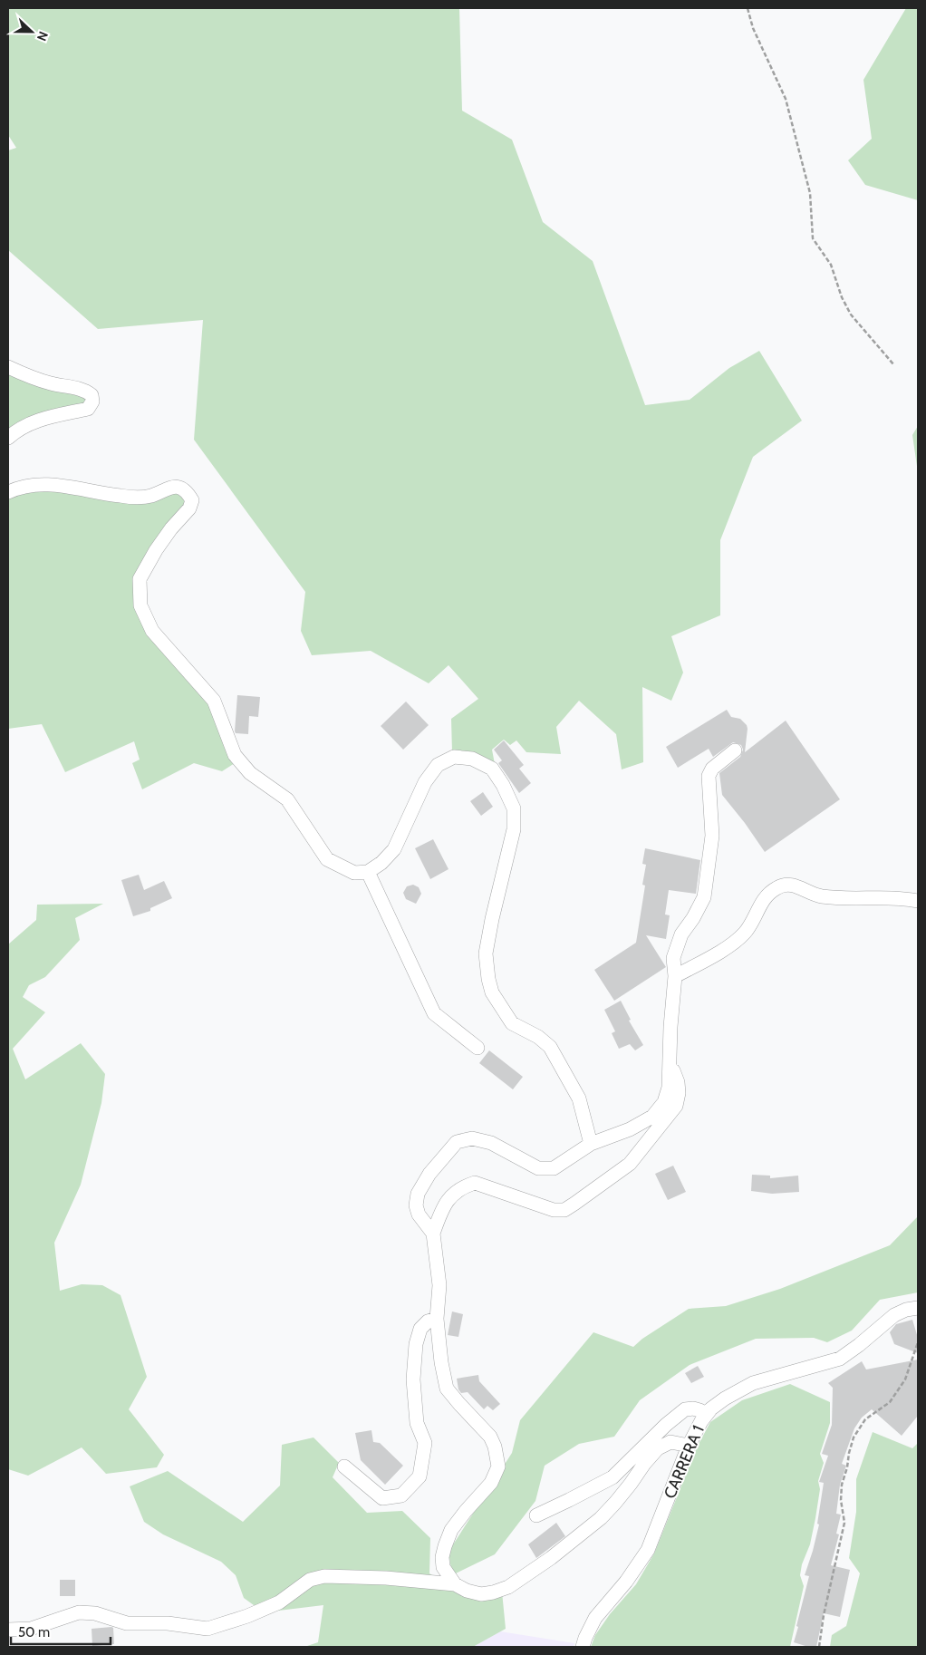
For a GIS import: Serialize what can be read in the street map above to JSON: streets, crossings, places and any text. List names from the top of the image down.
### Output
{
  "streets": {
    "street": ["CARRERA 1"]
  },
  "scale_bar": "50 m",
  "north": "right"
}
